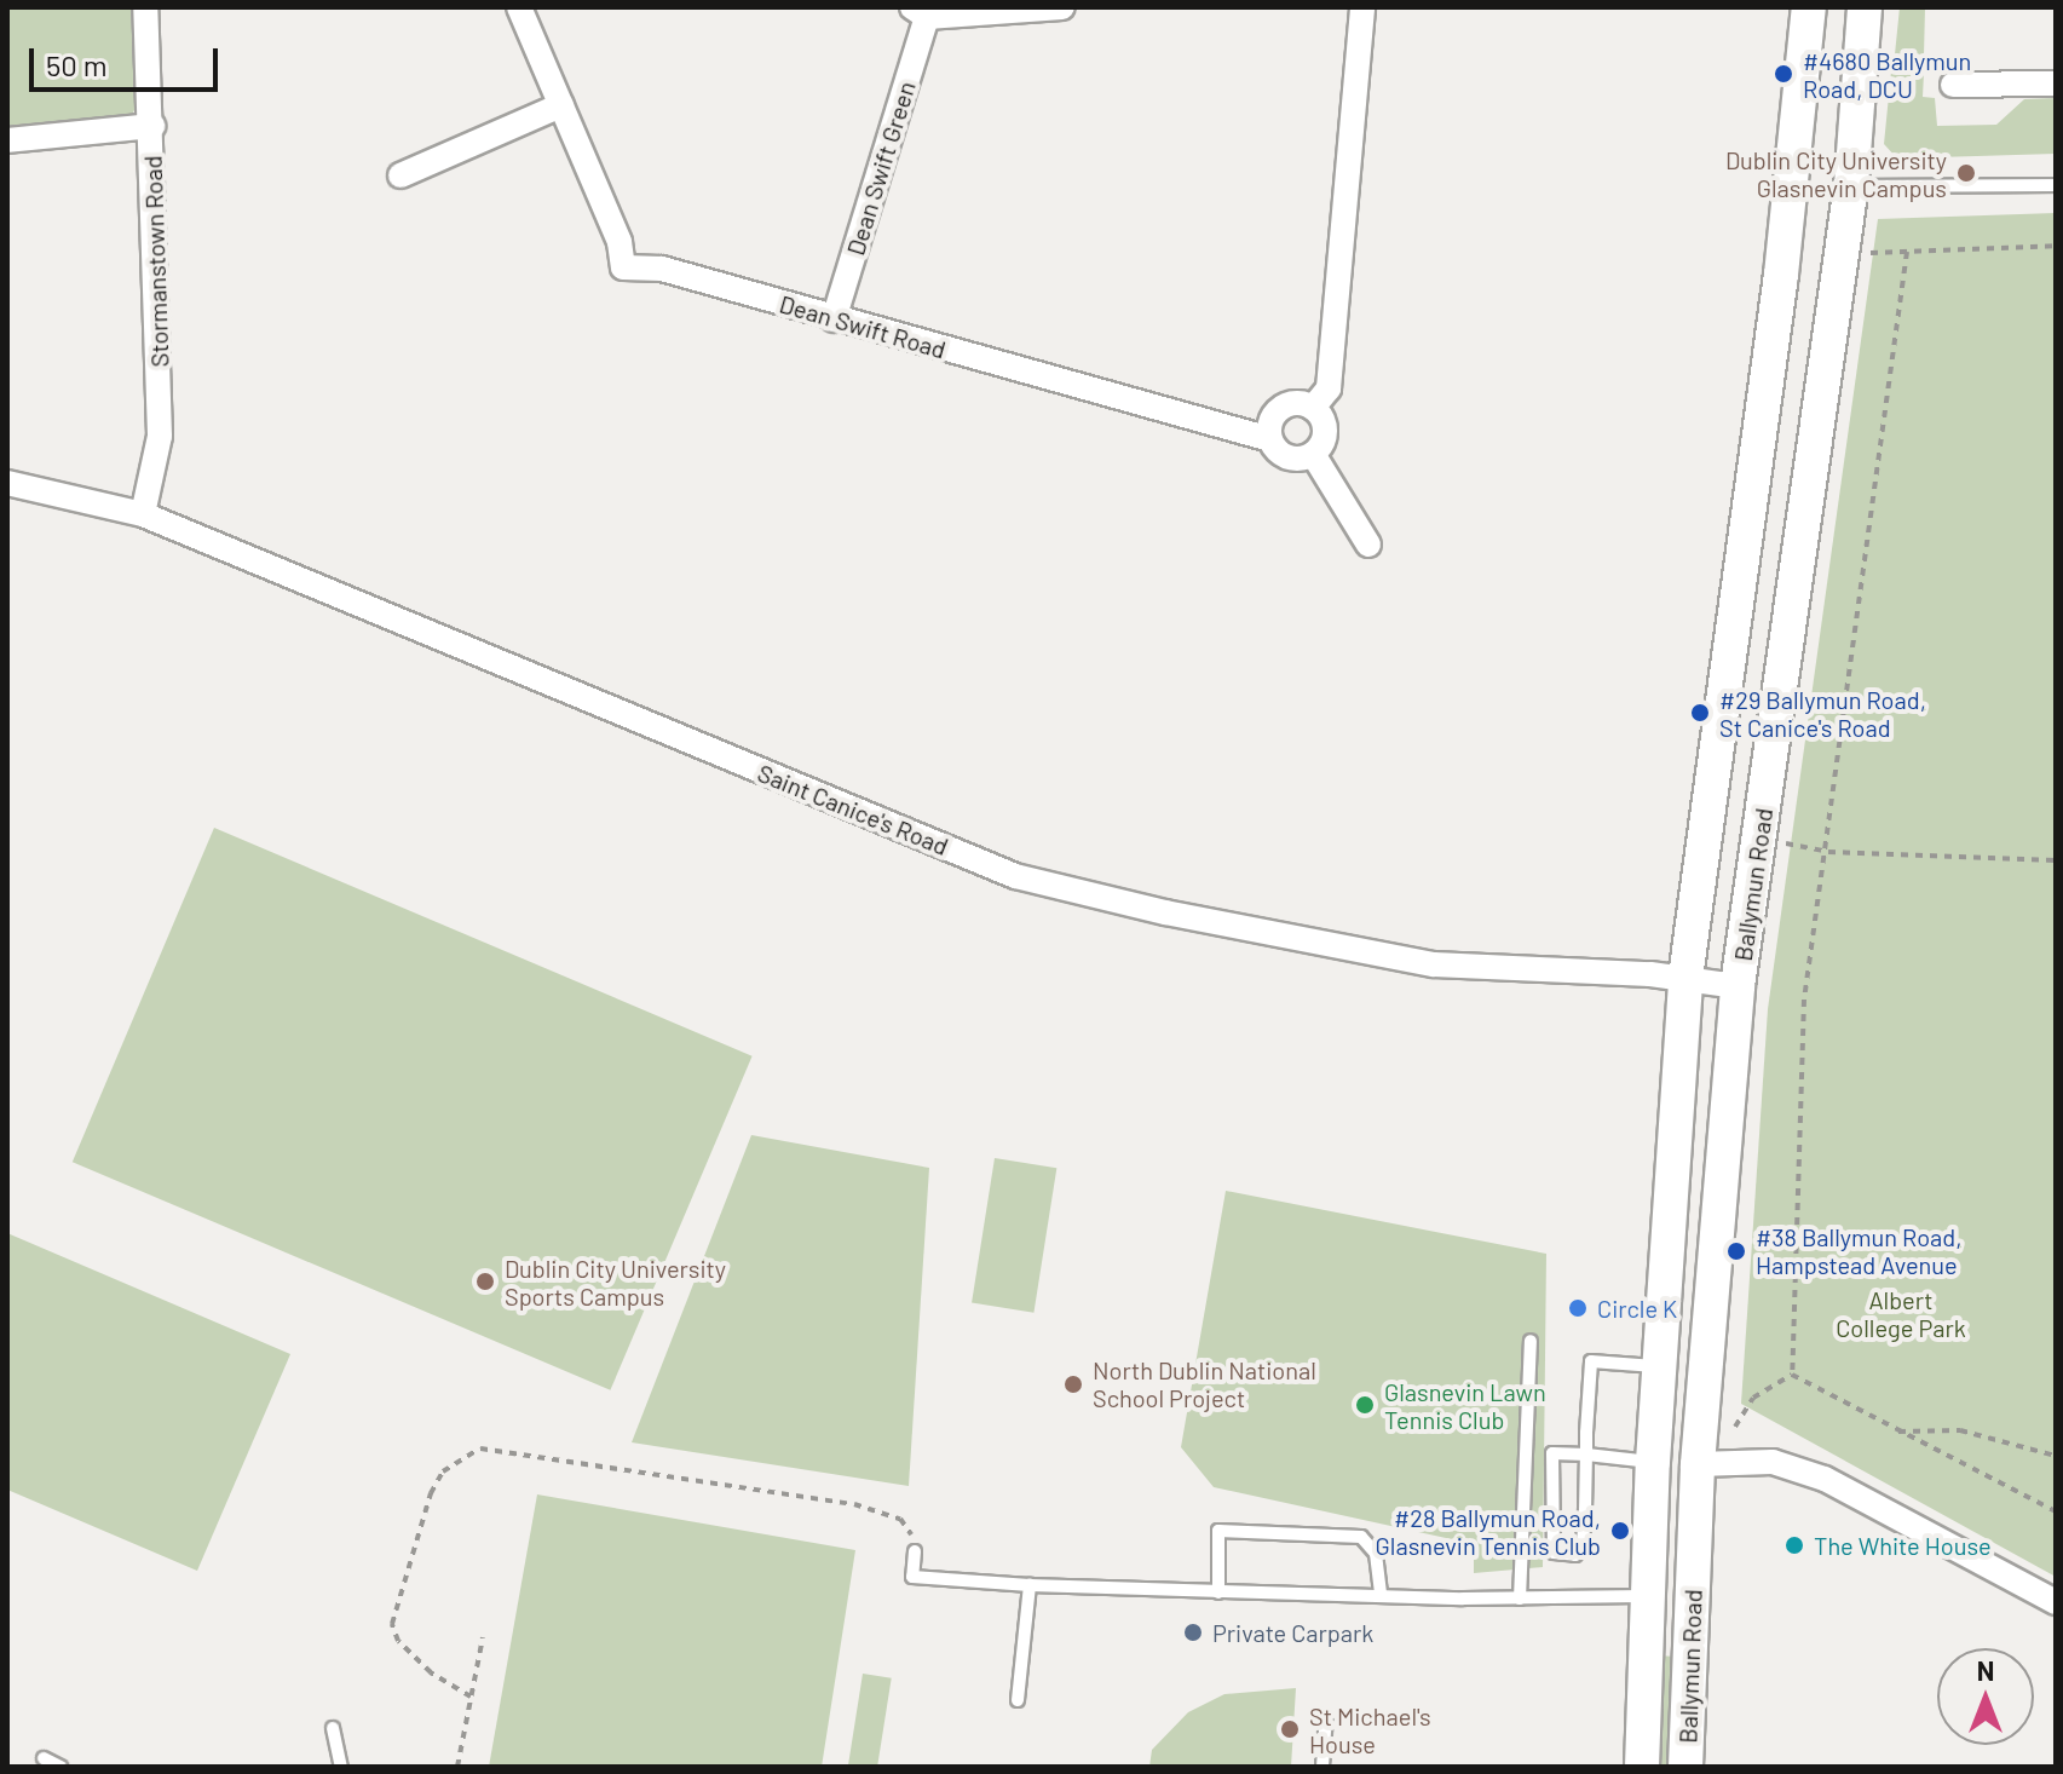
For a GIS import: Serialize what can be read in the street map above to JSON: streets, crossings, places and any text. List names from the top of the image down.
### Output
{
  "streets": {
    "main road": ["Ballymun Road"],
    "street": [
      "Dean Swift Green",
      "Stormanstown Road",
      "Dean Swift Road",
      "Saint Canice's Road"
    ]
  },
  "crossings": [
    ["Dean Swift Green", "Dean Swift Road"],
    ["Stormanstown Road", "Saint Canice's Road"],
    ["Saint Canice's Road", "Ballymun Road"]
  ],
  "parks": ["Albert College Park"],
  "places": [
    "#4680 Ballymun Road, DCU",
    "Dublin City University Glasnevin Campus",
    "#29 Ballymun Road, St Canice's Road",
    "#38 Ballymun Road, Hampstead Avenue",
    "Dublin City University Sports Campus",
    "Circle K",
    "North Dublin National School Project",
    "Glasnevin Lawn Tennis Club",
    "#28 Ballymun Road, Glasnevin Tennis Club",
    "The White House",
    "Private Carpark",
    "St Michael's House"
  ],
  "scale_bar": "50 m",
  "north": "top"
}
